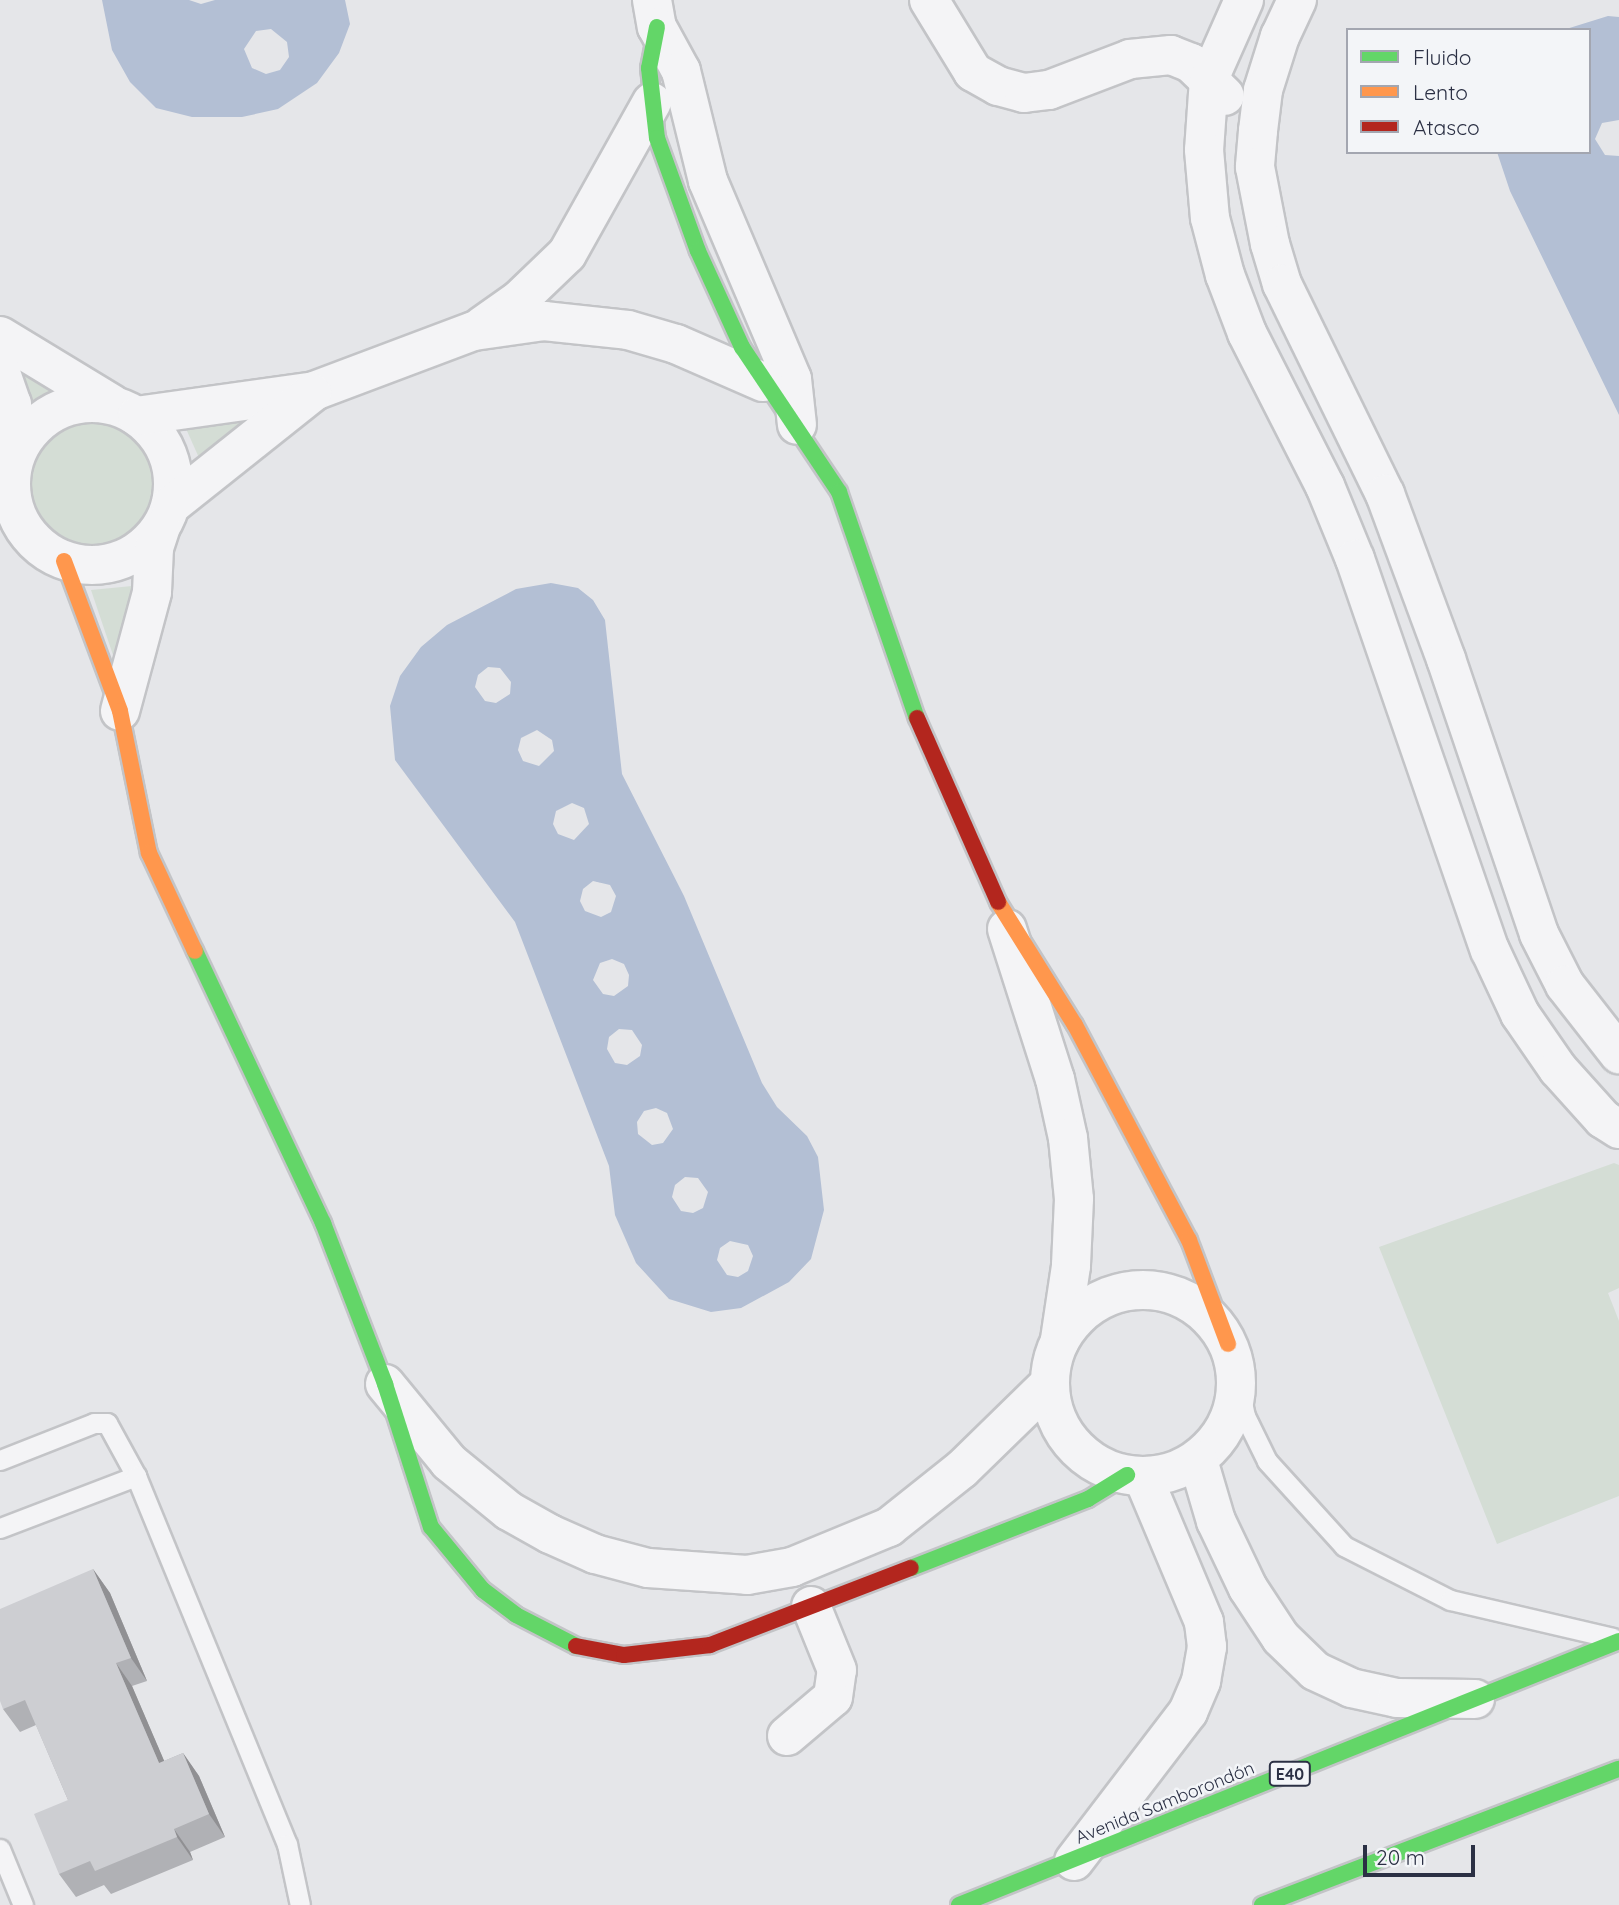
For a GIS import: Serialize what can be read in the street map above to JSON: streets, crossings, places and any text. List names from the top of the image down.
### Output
{
  "streets": {
    "main road": ["E40", "Avenida Samborondón"]
  },
  "legend": ["Fluido", "Lento", "Atasco"],
  "scale_bar": "20 m"
}
